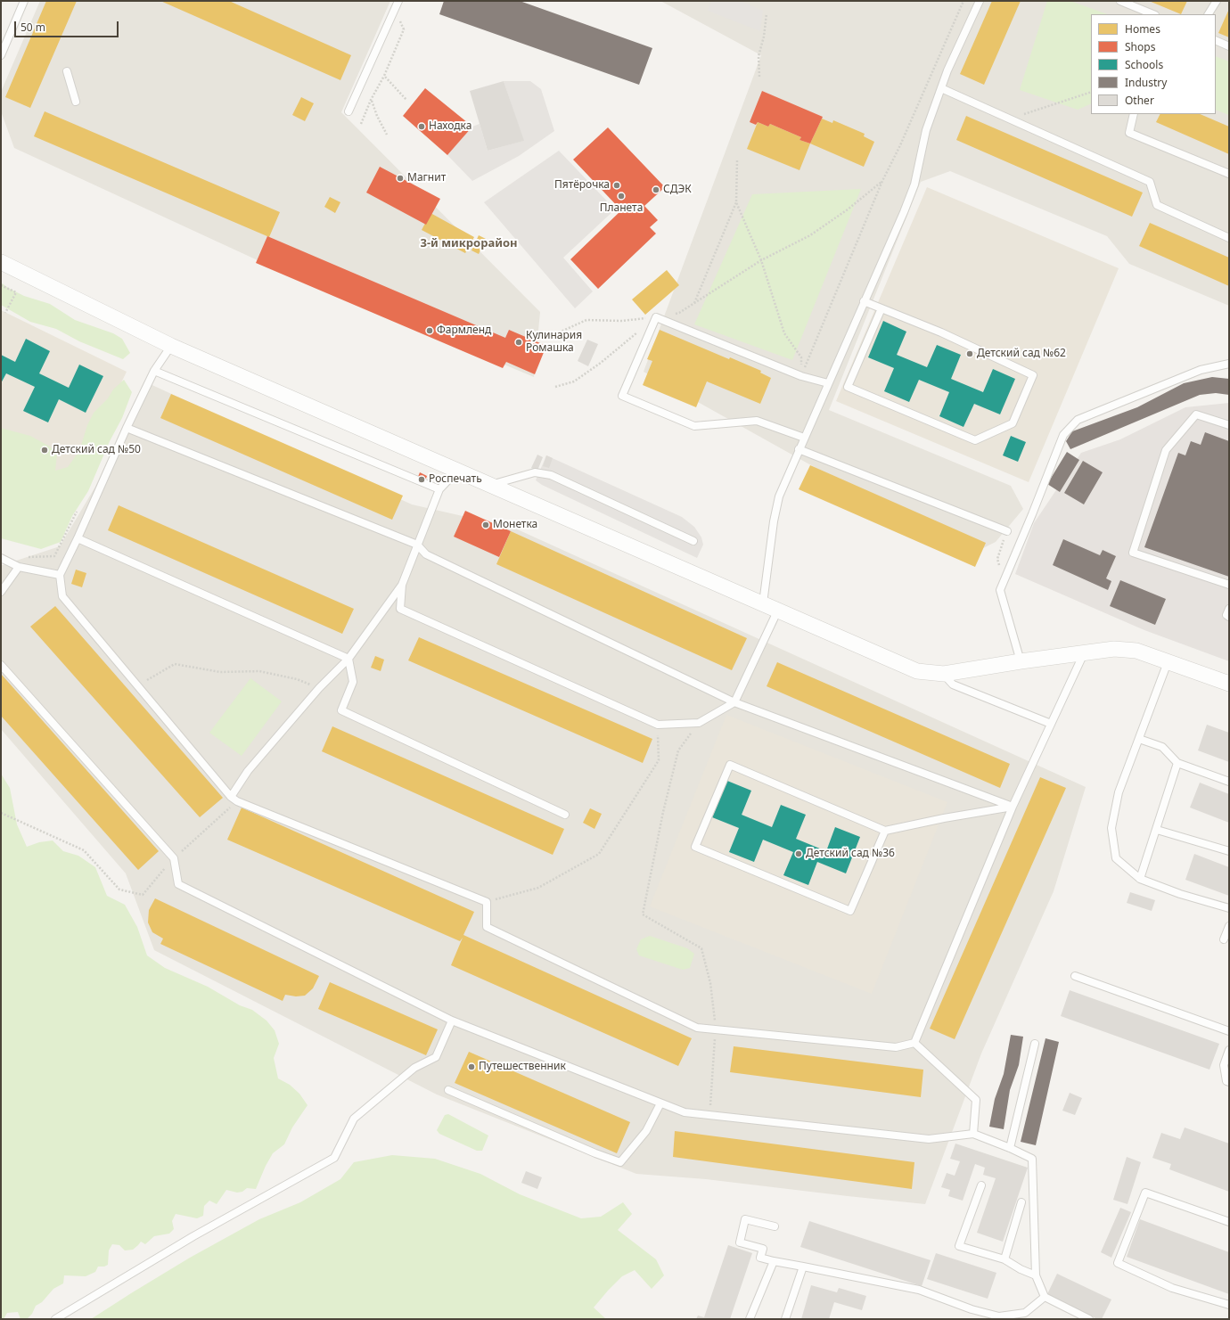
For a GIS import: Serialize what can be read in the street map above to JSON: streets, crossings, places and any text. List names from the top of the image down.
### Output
{
  "districts": ["3-й микрорайон"],
  "places": [
    "Находка",
    "Магнит",
    "Пятёрочка",
    "СДЭК",
    "Планета",
    "Фармленд",
    "Кулинария Ромашка",
    "Детский сад №62",
    "Детский сад №50",
    "Роспечать",
    "Монетка",
    "Детский сад №36",
    "Путешественник"
  ],
  "legend": [
    "Homes",
    "Shops",
    "Schools",
    "Industry",
    "Other"
  ],
  "scale_bar": "50 m"
}
